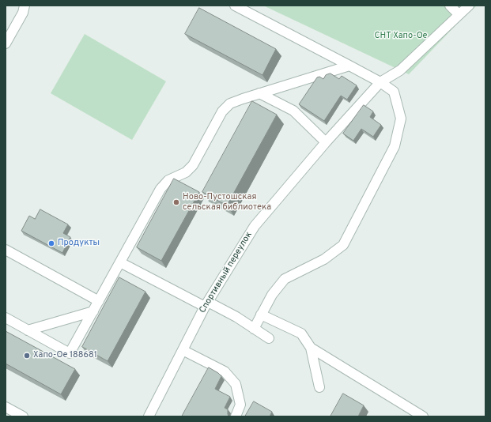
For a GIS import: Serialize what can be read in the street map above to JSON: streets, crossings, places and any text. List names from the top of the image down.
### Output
{
  "streets": {
    "street": ["Спортивный переулок"]
  },
  "parks": ["СНТ Хапо-Ое"],
  "places": ["Ново-Пустошская сельская библиотека", "Продукты", "Хапо-Ое 188681"]
}
